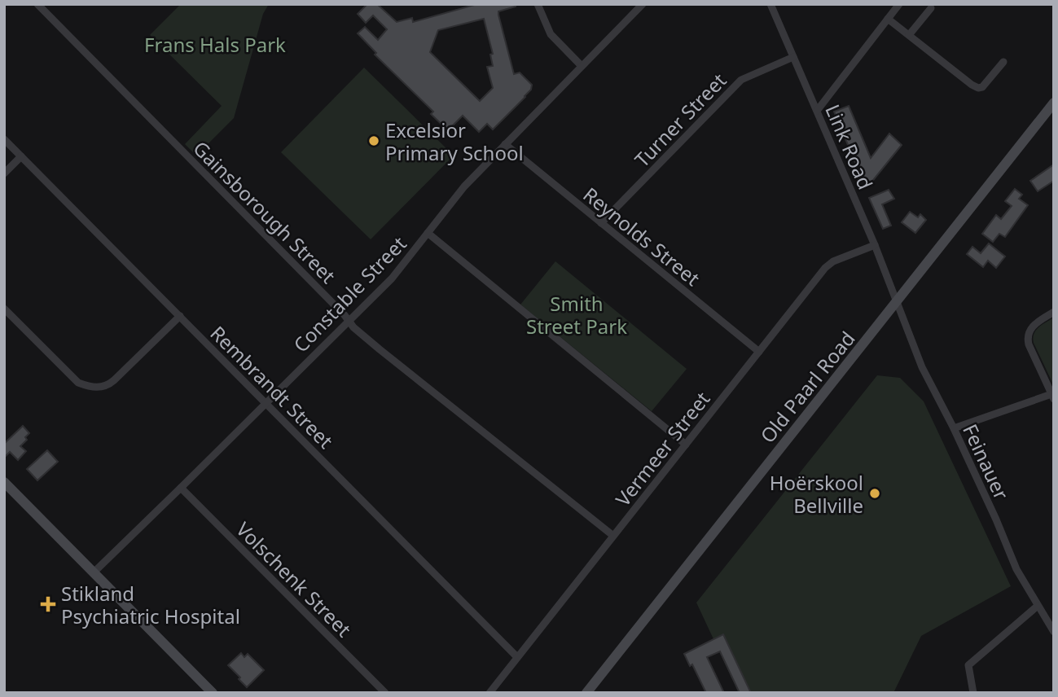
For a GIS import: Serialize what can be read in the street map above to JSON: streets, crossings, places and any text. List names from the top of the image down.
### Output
{
  "streets": {
    "main road": ["Old Paarl Road"],
    "street": [
      "Turner Street",
      "Link Road",
      "Gainsborough Street",
      "Reynolds Street",
      "Constable Street",
      "Rembrandt Street",
      "Vermeer Street",
      "Feinauer",
      "Volschenk Street"
    ]
  },
  "crossings": [
    ["Turner Street", "Link Road"],
    ["Turner Street", "Reynolds Street"],
    ["Link Road", "Old Paarl Road"],
    ["Link Road", "Vermeer Street"],
    ["Link Road", "Feinauer"],
    ["Gainsborough Street", "Constable Street"],
    ["Gainsborough Street", "Vermeer Street"],
    ["Reynolds Street", "Constable Street"],
    ["Reynolds Street", "Vermeer Street"],
    ["Constable Street", "Rembrandt Street"],
    ["Constable Street", "Volschenk Street"],
    ["Rembrandt Street", "Vermeer Street"],
    ["Old Paarl Road", "Feinauer"]
  ],
  "parks": ["Frans Hals Park", "Smith Street Park"],
  "places": {
    "other": ["Excelsior Primary School", "Hoërskool Bellville"],
    "health": ["Stikland Psychiatric Hospital"]
  }
}
